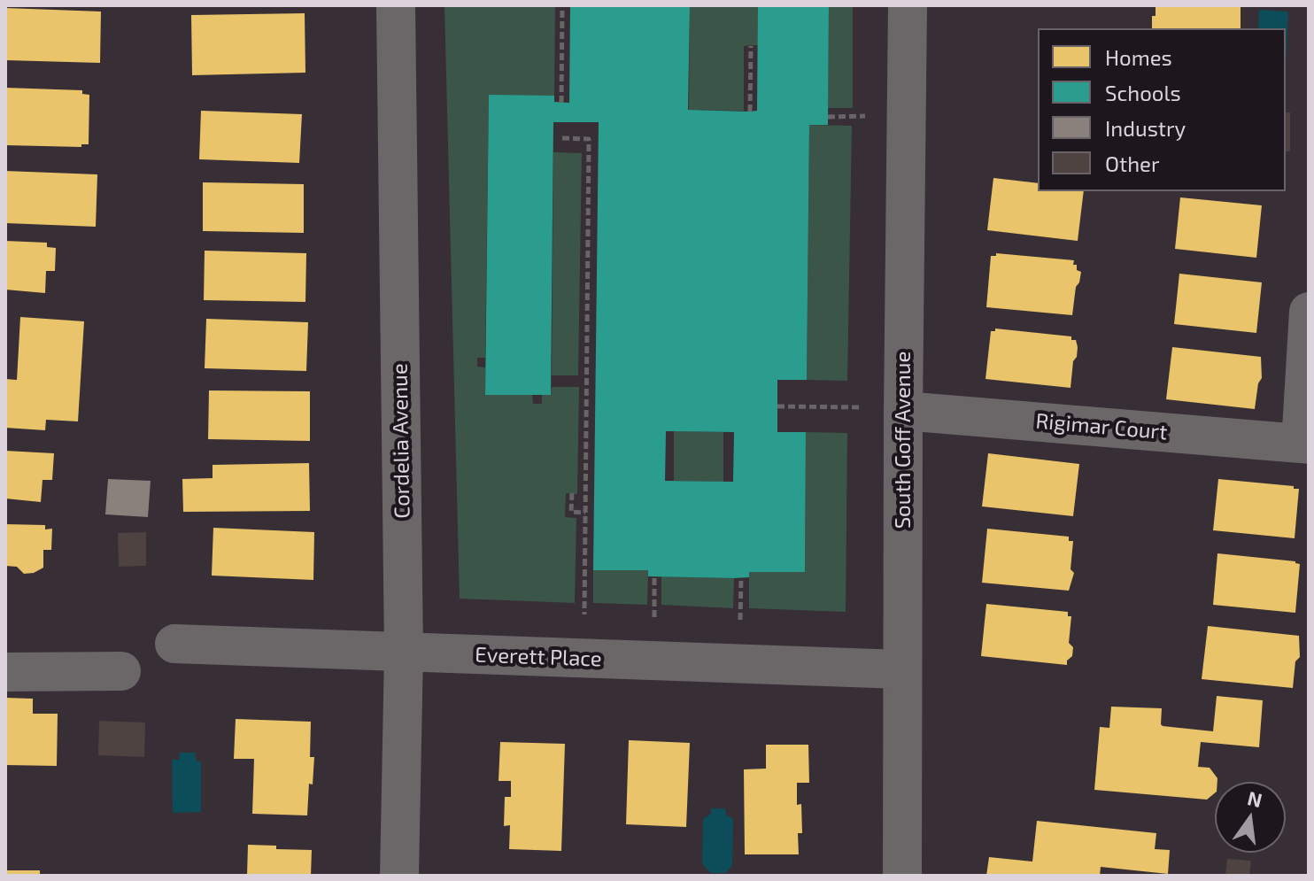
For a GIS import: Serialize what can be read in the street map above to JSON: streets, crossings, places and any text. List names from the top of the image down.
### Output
{
  "streets": {
    "street": [
      "Rigimar Court",
      "South Goff Avenue",
      "Cordelia Avenue",
      "Everett Place"
    ]
  },
  "crossings": [
    ["Rigimar Court", "South Goff Avenue"],
    ["South Goff Avenue", "Everett Place"],
    ["Cordelia Avenue", "Everett Place"]
  ],
  "legend": [
    "Homes",
    "Schools",
    "Industry",
    "Other"
  ],
  "north": "top"
}
